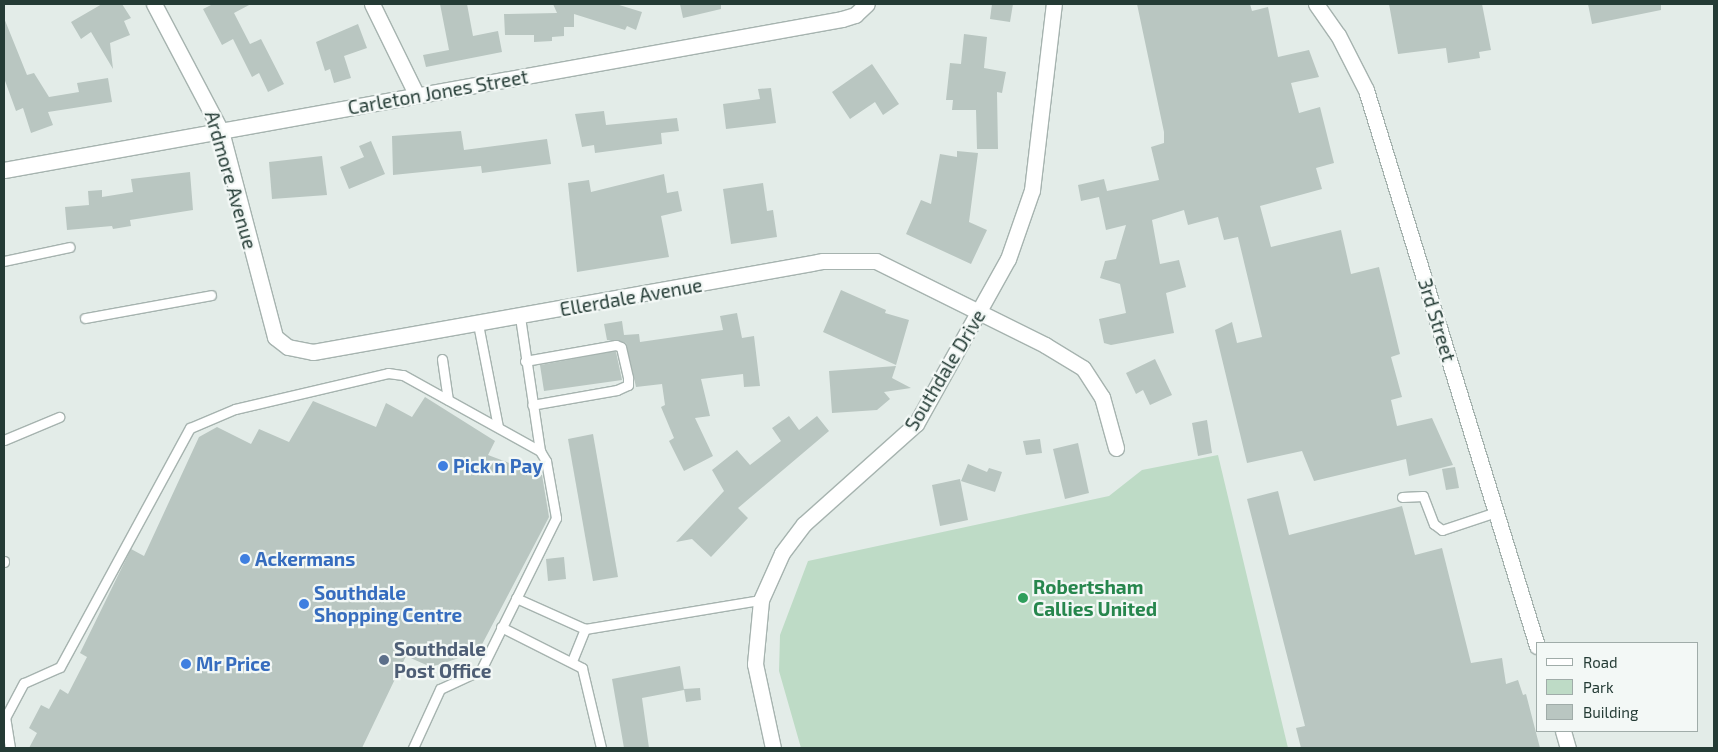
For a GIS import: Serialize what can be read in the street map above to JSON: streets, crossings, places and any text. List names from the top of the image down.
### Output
{
  "streets": {
    "street": [
      "Carleton Jones Street",
      "Ardmore Avenue",
      "Ellerdale Avenue",
      "3rd Street",
      "Southdale Drive"
    ]
  },
  "crossings": [
    ["Carleton Jones Street", "Ardmore Avenue"],
    ["Ardmore Avenue", "Ellerdale Avenue"],
    ["Ellerdale Avenue", "Southdale Drive"]
  ],
  "places": [
    "Pick n Pay",
    "Ackermans",
    "Robertsham Callies United",
    "Southdale Shopping Centre",
    "Southdale Post Office",
    "Mr Price"
  ],
  "legend": ["Road", "Park", "Building"]
}
